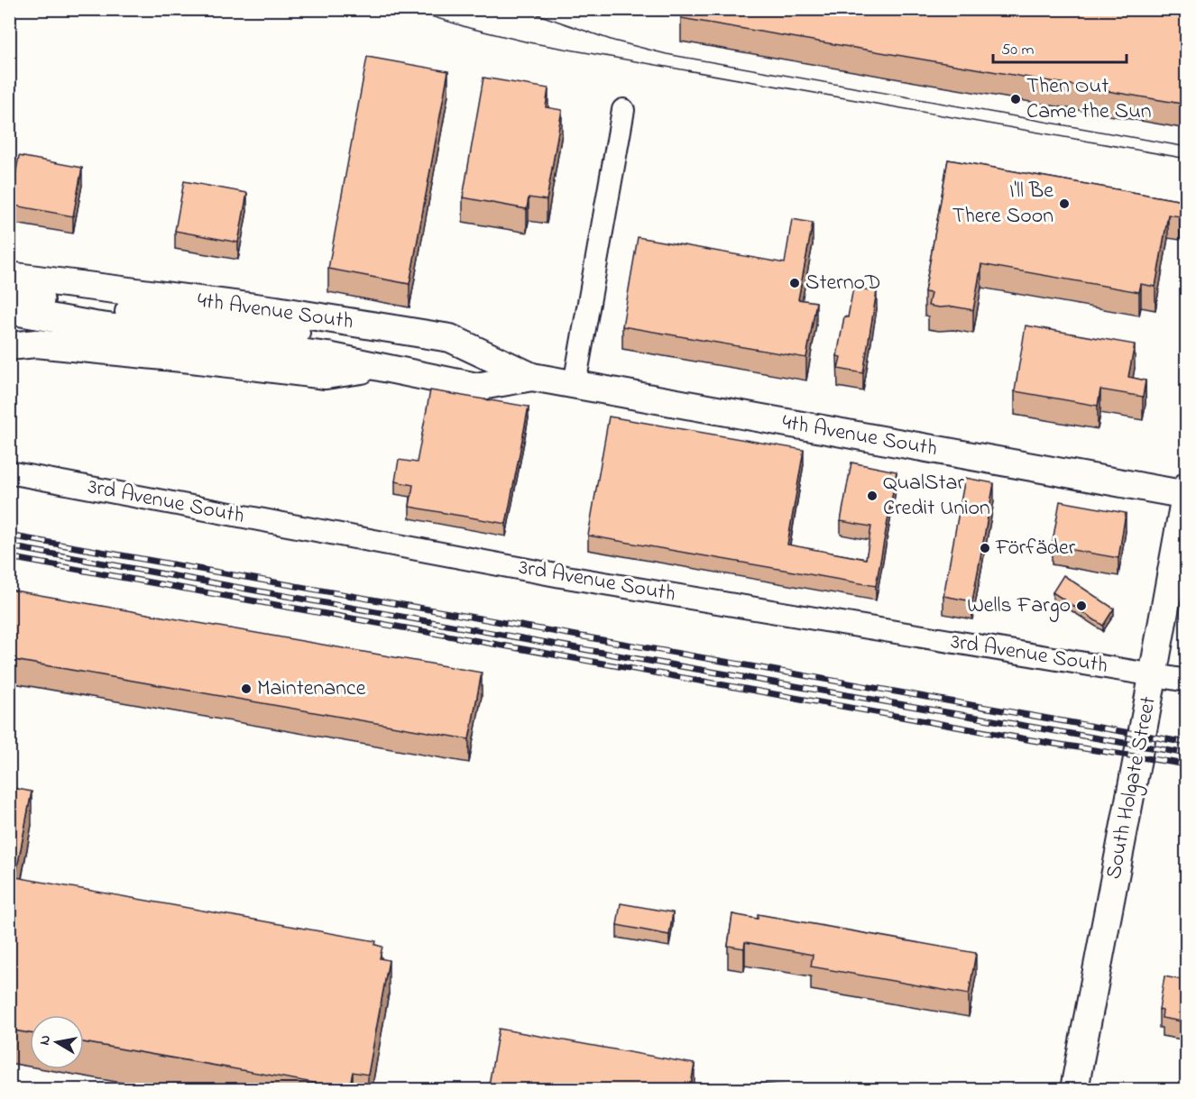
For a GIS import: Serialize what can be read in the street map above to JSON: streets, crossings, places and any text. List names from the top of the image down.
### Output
{
  "streets": {
    "main road": ["4th Avenue South", "South Holgate Street"],
    "street": ["3rd Avenue South"]
  },
  "crossings": [
    ["4th Avenue South", "South Holgate Street"],
    ["3rd Avenue South", "South Holgate Street"]
  ],
  "places": [
    "Then Out Came the Sun",
    "I'll Be There Soon",
    "SternoD",
    "QualStar Credit Union",
    "Förfäder",
    "Wells Fargo",
    "Maintenance"
  ],
  "scale_bar": "50 m",
  "north": "left"
}
